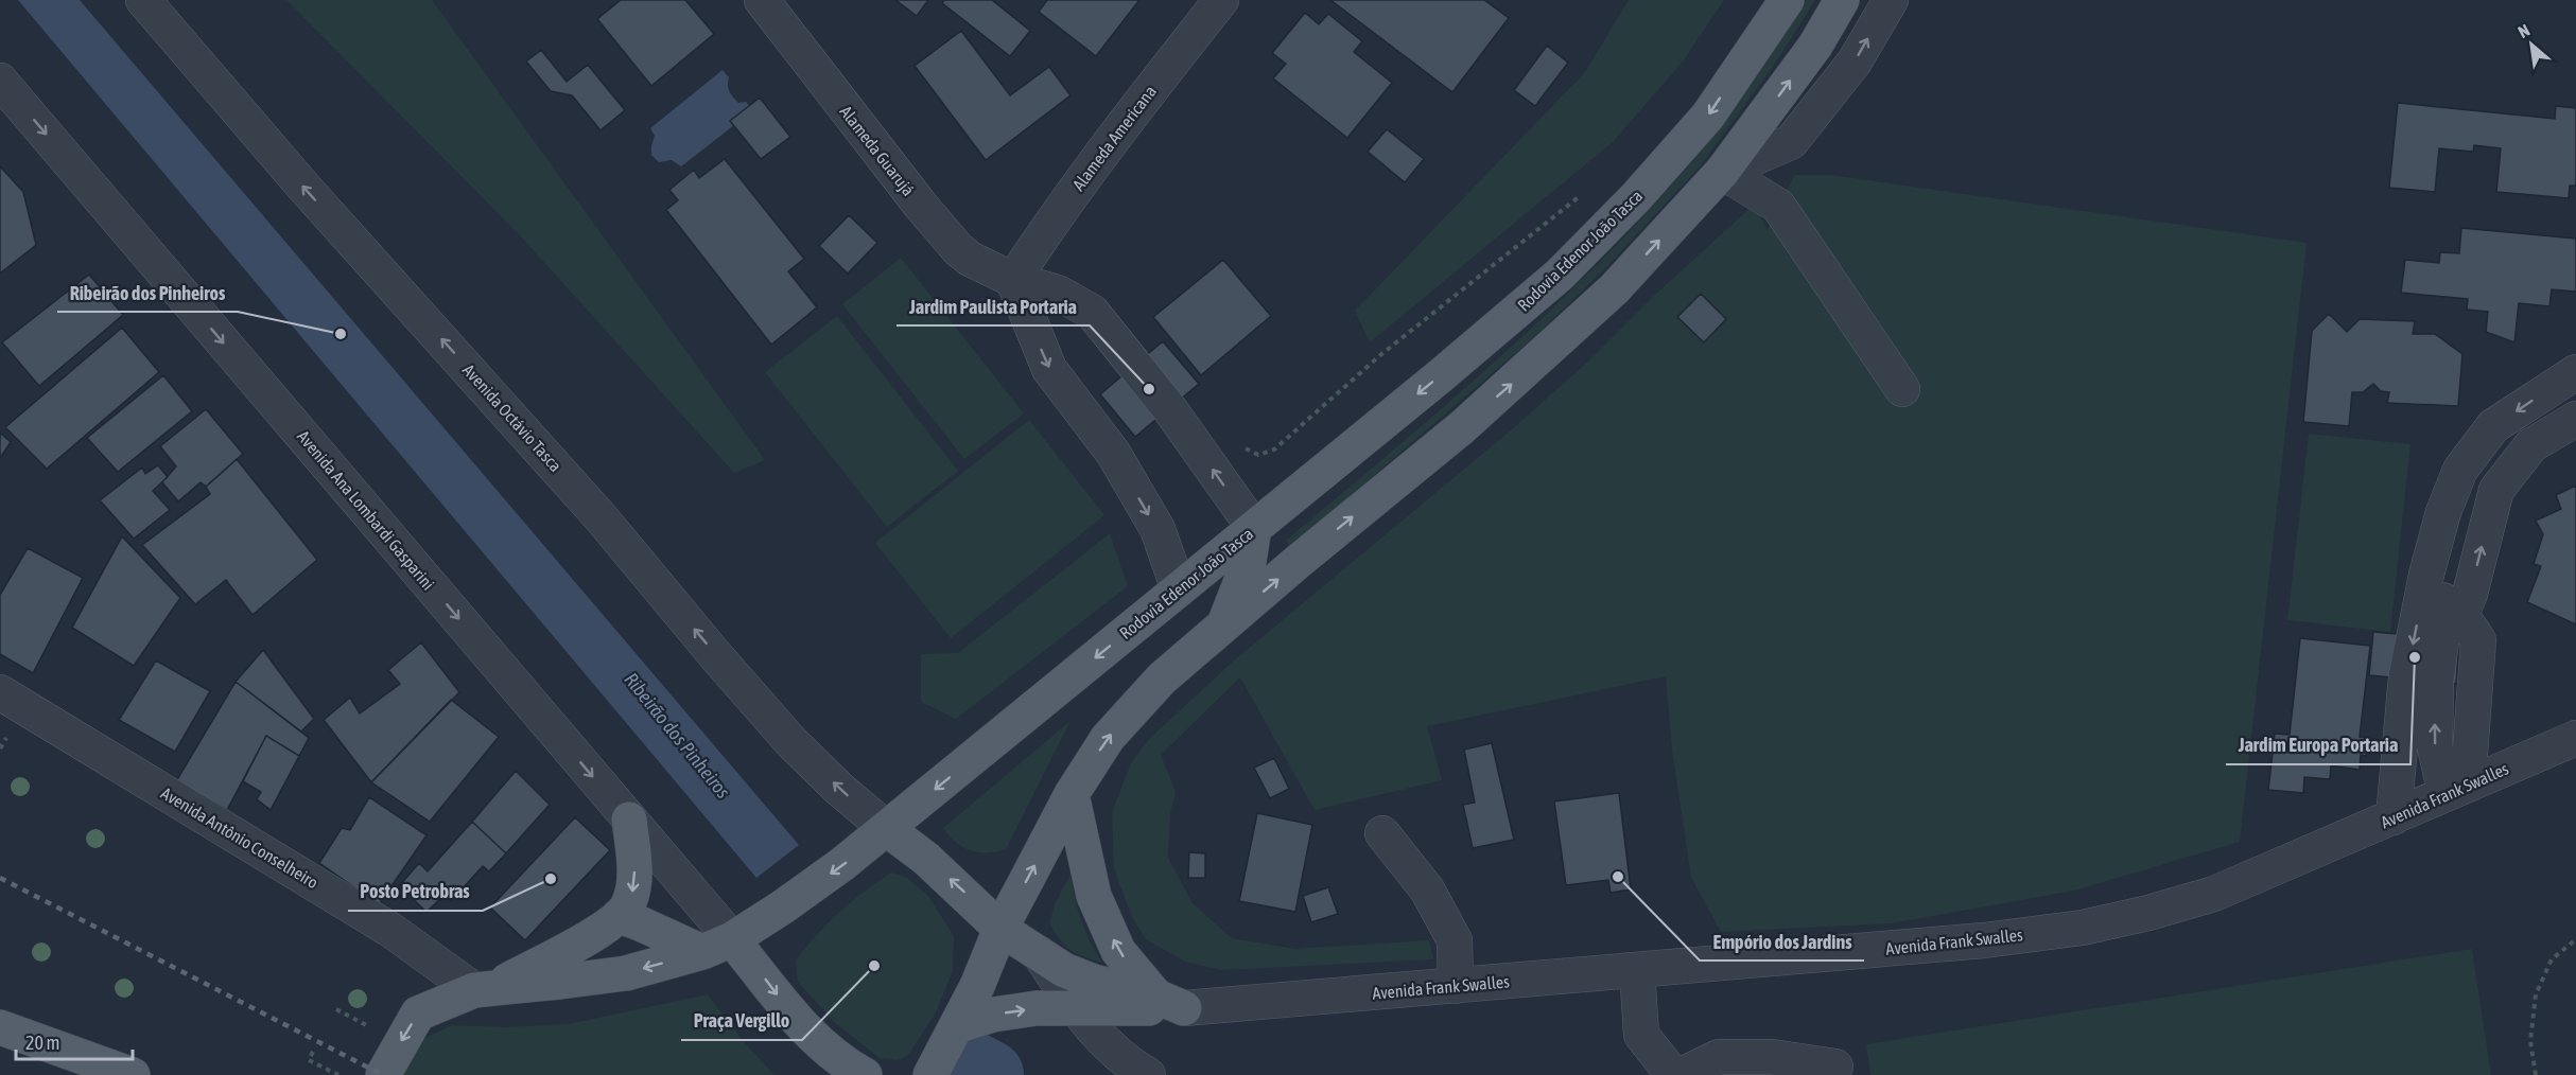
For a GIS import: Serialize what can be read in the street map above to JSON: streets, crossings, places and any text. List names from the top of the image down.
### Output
{
  "streets": {
    "main road": ["Rodovia Edenor João Tasca"],
    "street": [
      "Alameda Americana",
      "Alameda Guarujá",
      "Avenida Octávio Tasca",
      "Avenida Ana Lombardi Gasparini",
      "Avenida Frank Swalles",
      "Avenida Antônio Conselheiro"
    ]
  },
  "crossings": [
    ["Alameda Americana", "Alameda Guarujá"],
    ["Alameda Guarujá", "Rodovia Edenor João Tasca"],
    ["Rodovia Edenor João Tasca", "Avenida Octávio Tasca"],
    ["Rodovia Edenor João Tasca", "Avenida Ana Lombardi Gasparini"],
    ["Rodovia Edenor João Tasca", "Avenida Antônio Conselheiro"]
  ],
  "one_way": ["Avenida Octávio Tasca", "Avenida Ana Lombardi Gasparini"],
  "water": ["Ribeirão dos Pinheiros"],
  "places": [
    "Ribeirão dos Pinheiros",
    "Jardim Paulista Portaria",
    "Jardim Europa Portaria",
    "Empório dos Jardins",
    "Posto Petrobras",
    "Praça Vergillo"
  ],
  "scale_bar": "20 m",
  "north": "top left"
}
